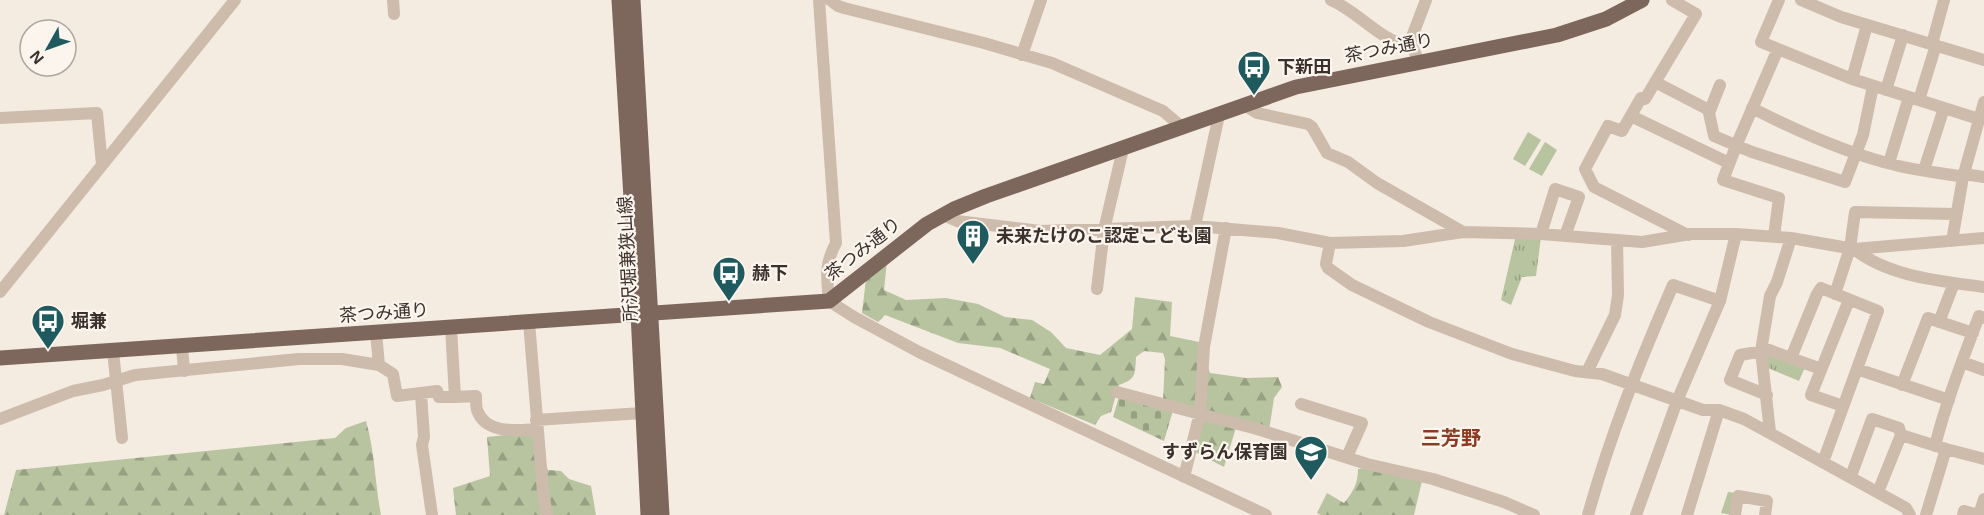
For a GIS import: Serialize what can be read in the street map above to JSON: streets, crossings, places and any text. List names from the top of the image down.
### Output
{
  "streets": {
    "main road": ["茶つみ通り", "所沢堀兼狭山線"]
  },
  "crossings": [
    ["茶つみ通り", "所沢堀兼狭山線"]
  ],
  "districts": ["三芳野"],
  "places": {
    "bus stop": ["下新田", "赫下", "堀兼"],
    "building": ["未来たけのこ認定こども園"],
    "school or university": ["すずらん保育園"]
  },
  "north": "bottom left"
}
